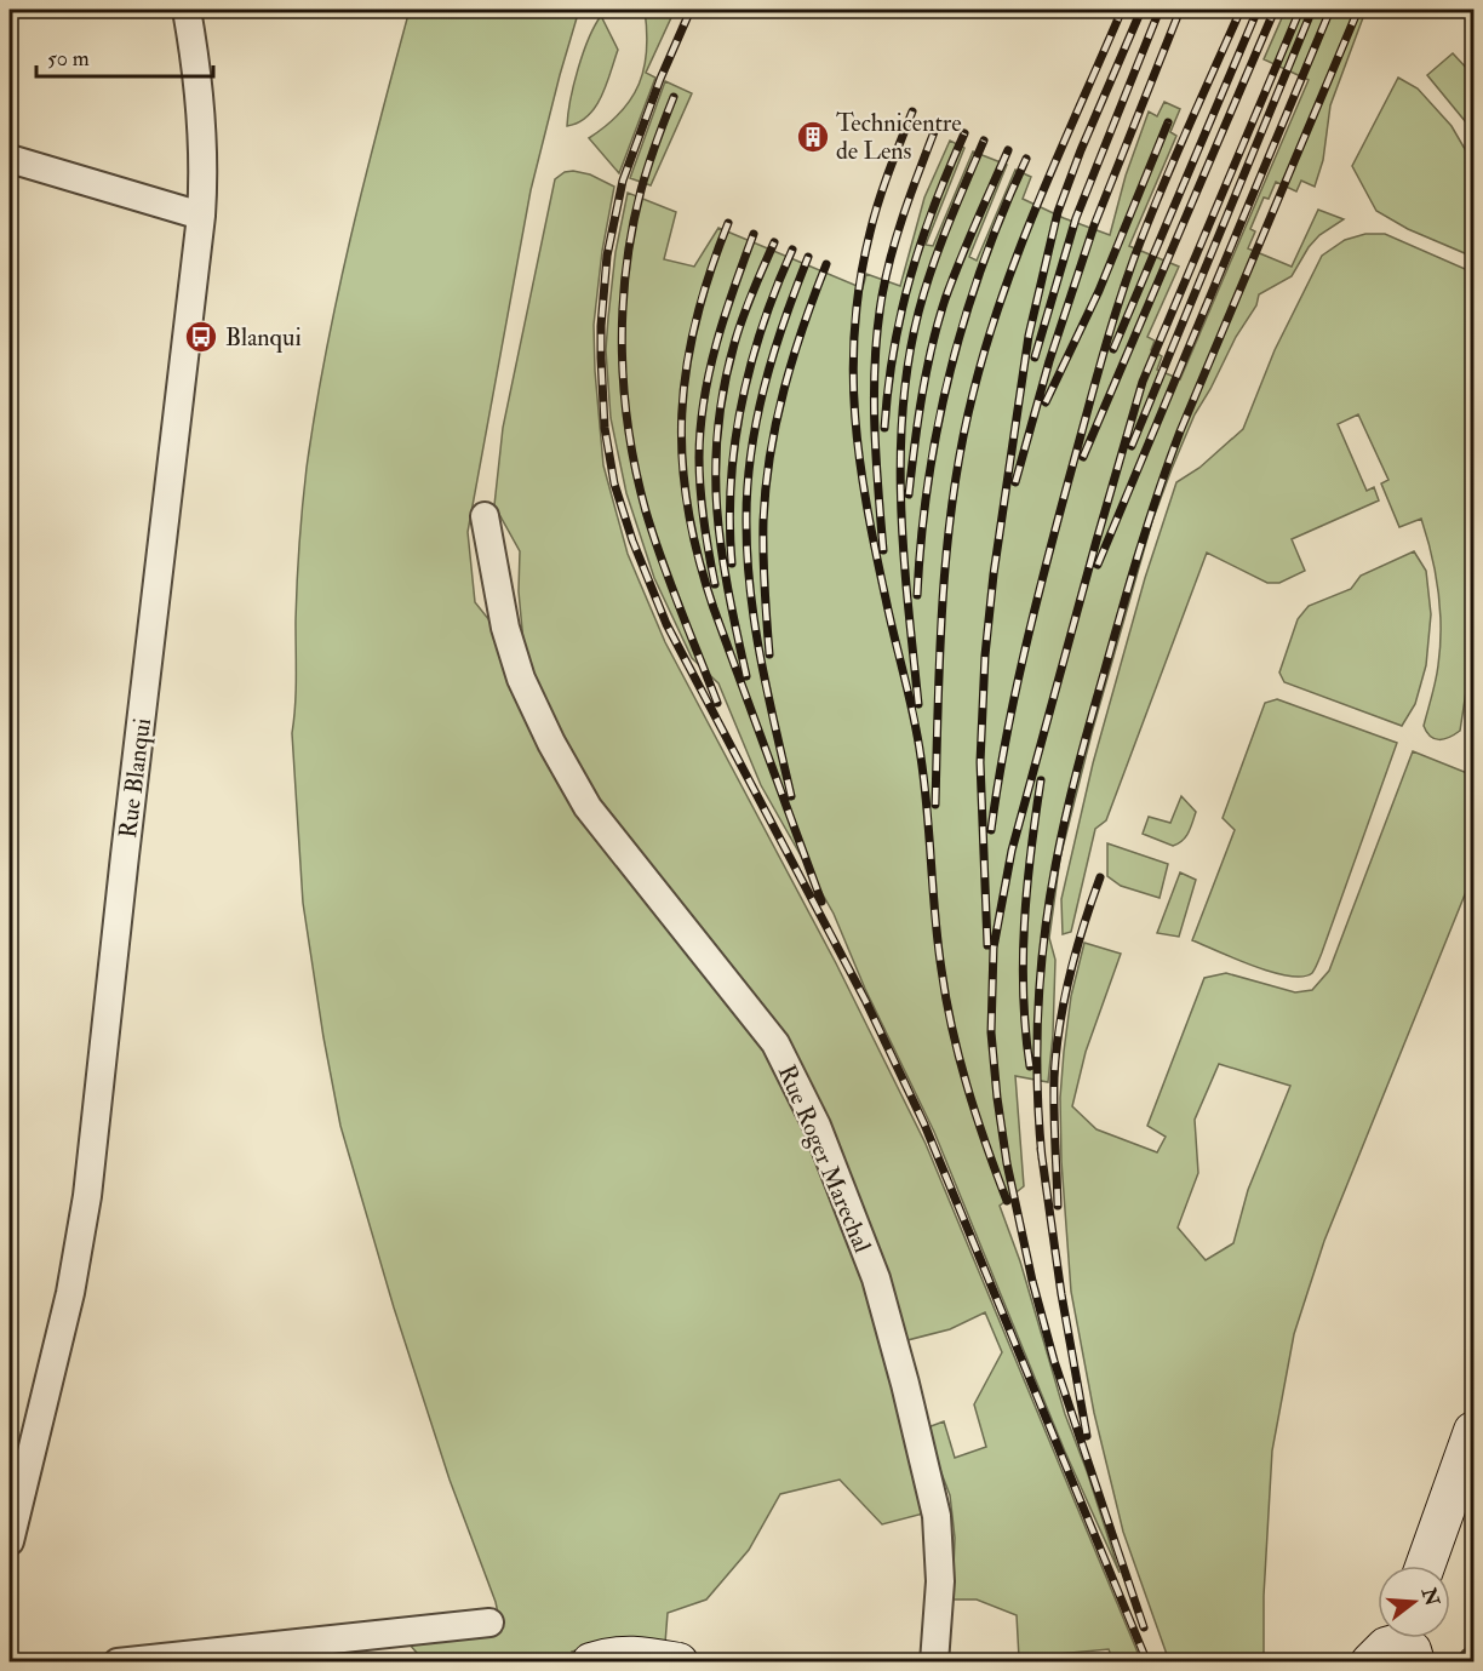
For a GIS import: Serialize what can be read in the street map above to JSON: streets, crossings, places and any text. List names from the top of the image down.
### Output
{
  "streets": {
    "street": ["Rue Blanqui", "Rue Roger Marechal"]
  },
  "places": {
    "building": ["Technicentre de Lens"],
    "bus stop": ["Blanqui"]
  },
  "scale_bar": "50 m",
  "north": "right"
}
